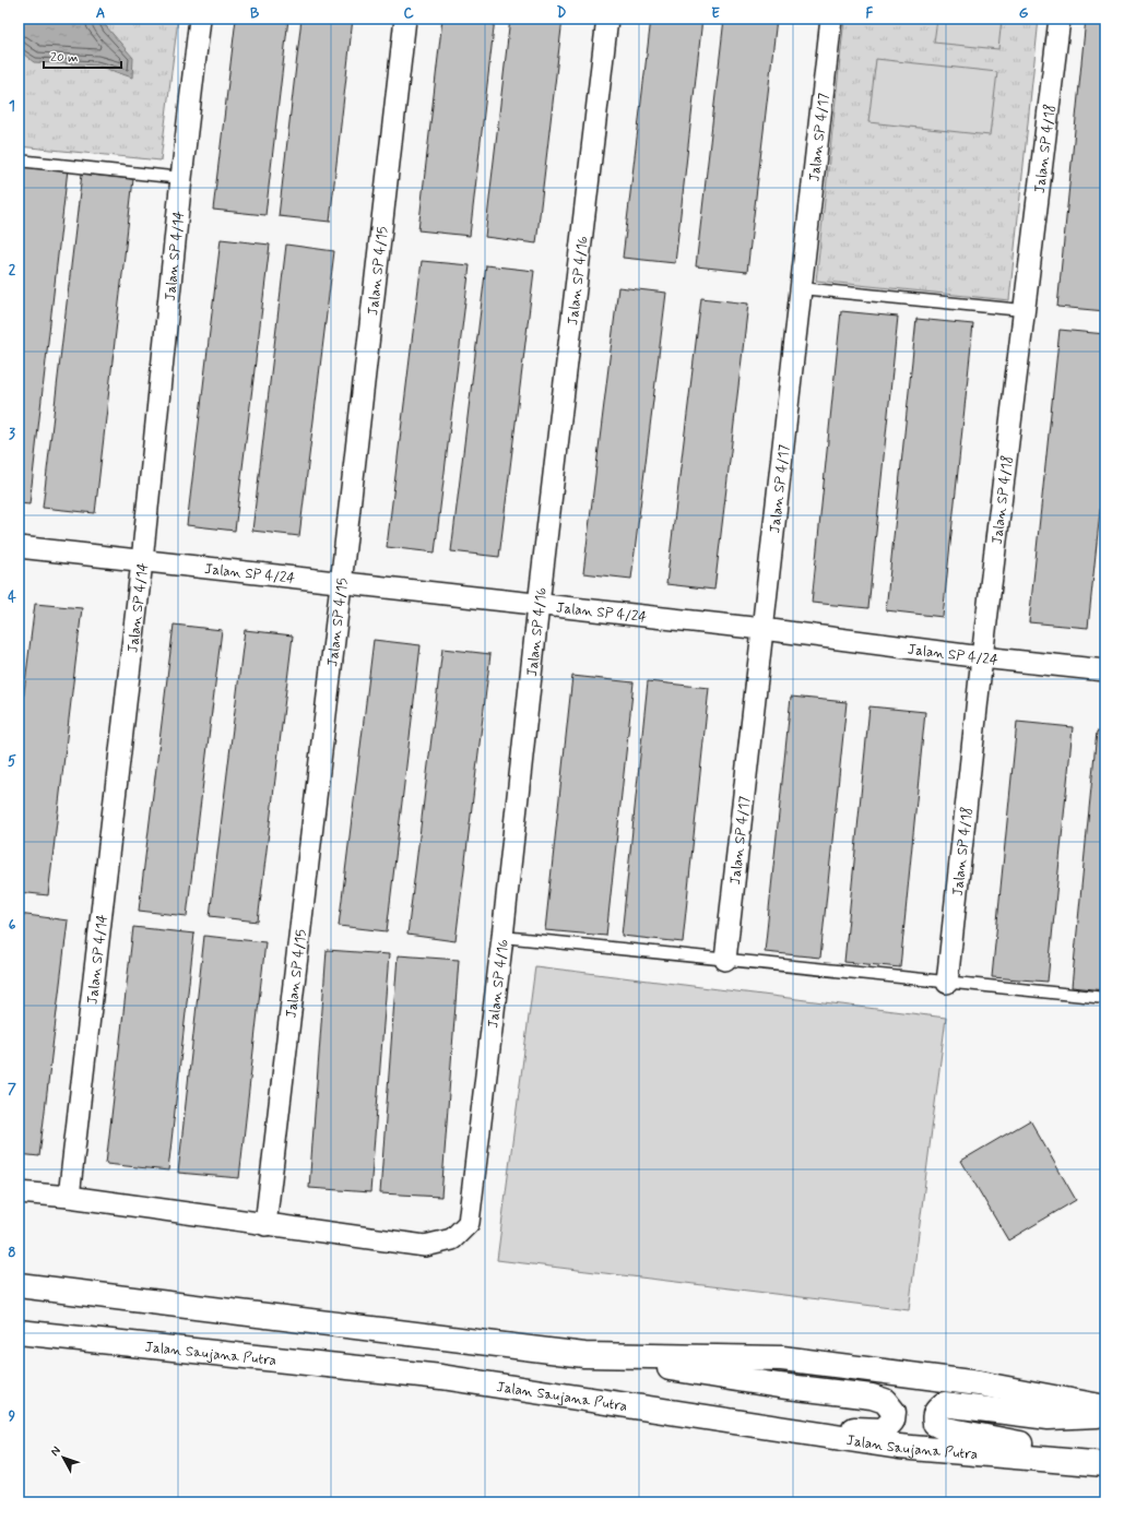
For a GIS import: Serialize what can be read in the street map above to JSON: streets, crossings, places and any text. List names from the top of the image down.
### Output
{
  "streets": {
    "main road": ["Jalan Saujana Putra"],
    "street": [
      "Jalan SP 4/17",
      "Jalan SP 4/18",
      "Jalan SP 4/14",
      "Jalan SP 4/15",
      "Jalan SP 4/16",
      "Jalan SP 4/24"
    ]
  },
  "crossings": [
    ["Jalan SP 4/17", "Jalan SP 4/24"],
    ["Jalan SP 4/18", "Jalan SP 4/24"],
    ["Jalan SP 4/14", "Jalan SP 4/24"],
    ["Jalan SP 4/15", "Jalan SP 4/16"],
    ["Jalan SP 4/15", "Jalan SP 4/24"],
    ["Jalan SP 4/16", "Jalan SP 4/24"]
  ],
  "scale_bar": "20 m",
  "north": "top left",
  "grid": {
    "columns": [
      "A",
      "B",
      "C",
      "D",
      "E",
      "F",
      "G"
    ],
    "rows": [
      "1",
      "2",
      "3",
      "4",
      "5",
      "6",
      "7",
      "8",
      "9"
    ]
  }
}
